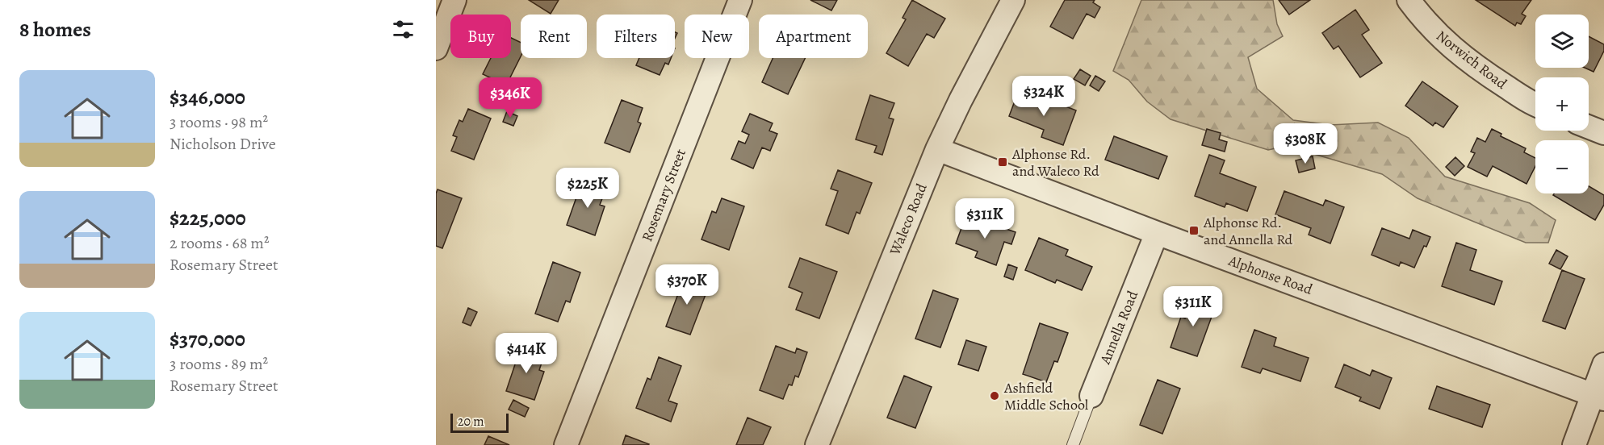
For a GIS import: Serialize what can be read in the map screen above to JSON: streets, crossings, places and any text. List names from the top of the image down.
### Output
{
  "streets": {
    "street": [
      "Norwich Road",
      "Rosemary Street",
      "Waleco Road",
      "Alphonse Road",
      "Annella Road"
    ]
  },
  "crossings": [
    ["Waleco Road", "Alphonse Road"],
    ["Alphonse Road", "Annella Road"]
  ],
  "places": {
    "transit": ["Alphonse Rd. and Waleco Rd", "Alphonse Rd. and Annella Rd"],
    "other": ["Ashfield Middle School"]
  },
  "scale_bar": "20 m",
  "page": {
    "heading": "8 homes",
    "map_buttons": ["+", "−"],
    "chip": [
      "Buy",
      "Rent",
      "Filters",
      "New",
      "Apartment"
    ],
    "list": [
      {
        "name": "$346,000",
        "note": "3 rooms · 98 m² · Nicholson Drive"
      },
      {
        "name": "$225,000",
        "note": "2 rooms · 68 m² · Rosemary Street"
      },
      {
        "name": "$370,000",
        "note": "3 rooms · 89 m² · Rosemary Street"
      }
    ],
    "price": [
      "$324K",
      "$346K",
      "$308K",
      "$225K",
      "$311K",
      "$370K",
      "$311K",
      "$414K"
    ],
    "scale": "20 m"
  }
}
